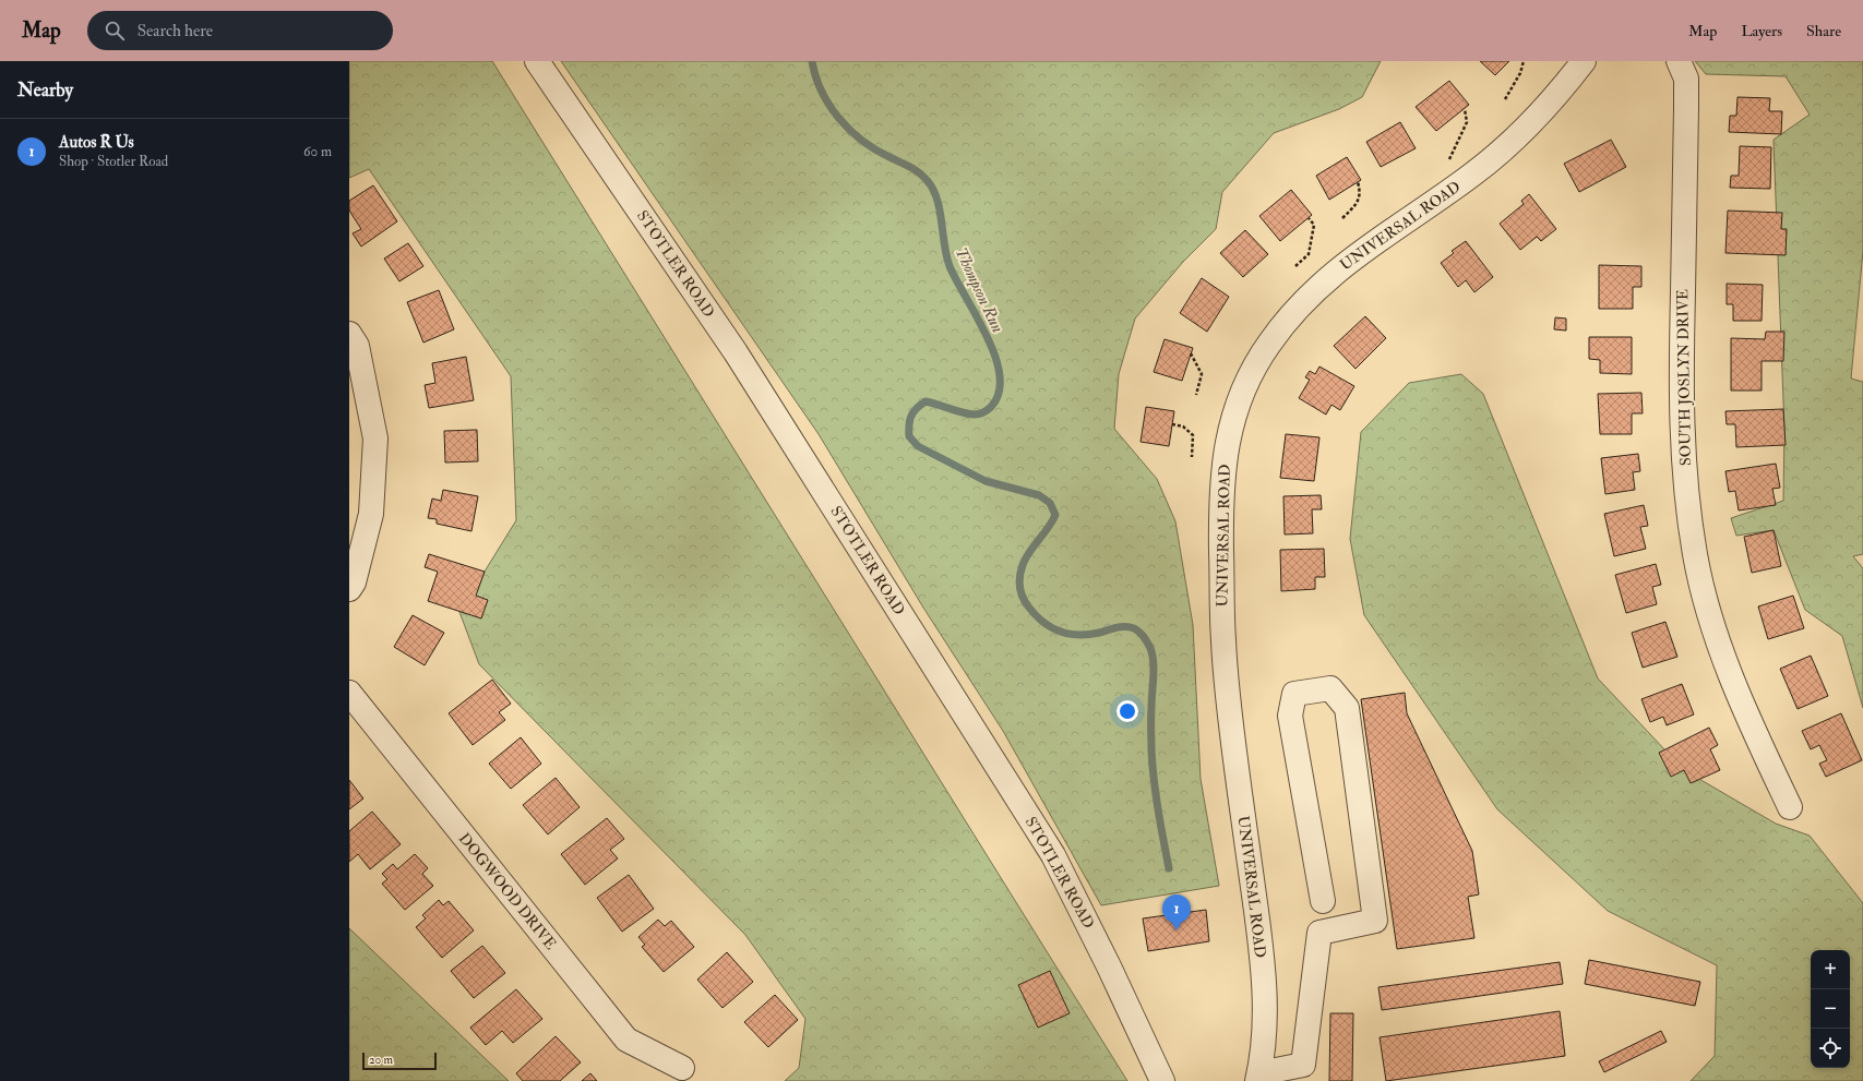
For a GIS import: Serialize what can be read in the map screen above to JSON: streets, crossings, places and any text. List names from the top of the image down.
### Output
{
  "streets": {
    "street": [
      "UNIVERSAL ROAD",
      "STOTLER ROAD",
      "SOUTH JOSLYN DRIVE",
      "DOGWOOD DRIVE"
    ]
  },
  "water": ["Thompson Run"],
  "scale_bar": "20 m",
  "page": {
    "header": "Map",
    "search": "Search here",
    "nav": ["Map", "Layers", "Share"],
    "heading": "Nearby",
    "list": [
      {
        "mark": "1",
        "name": "Autos R Us",
        "note": "Shop · Stotler Road",
        "value": "60 m"
      }
    ],
    "pins": "1",
    "map_buttons": ["+", "−"],
    "scale": "20 m"
  }
}
